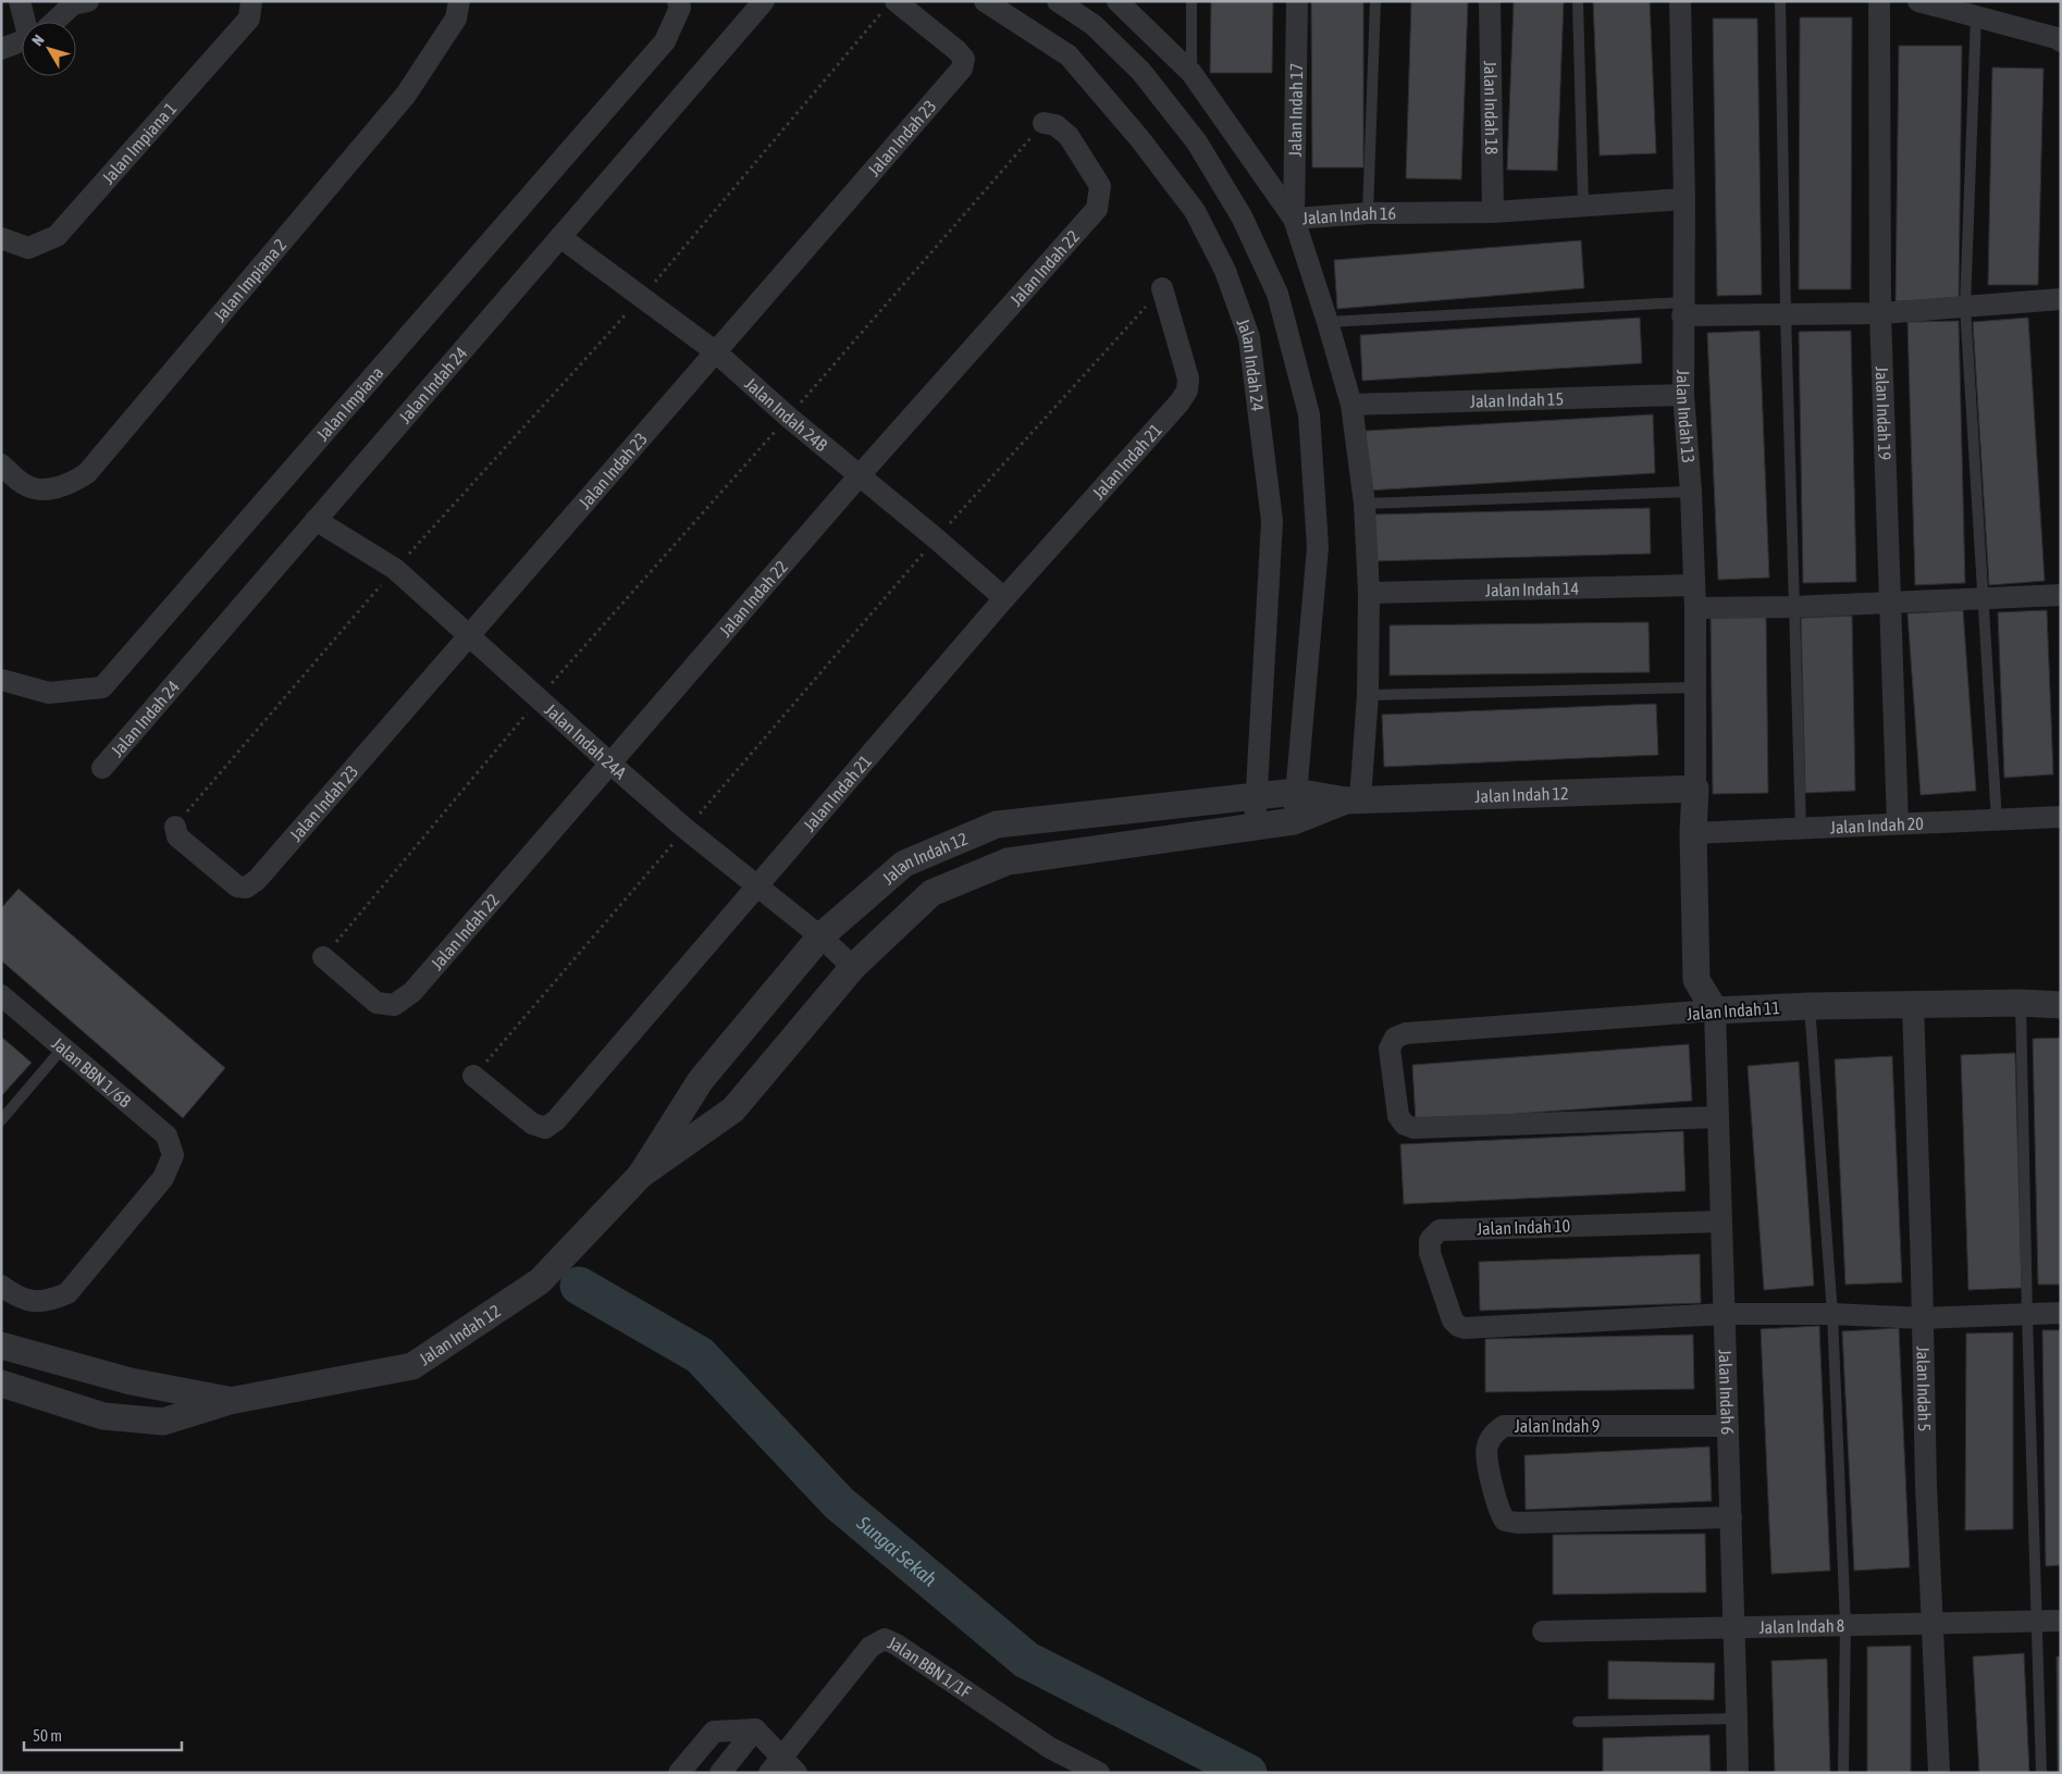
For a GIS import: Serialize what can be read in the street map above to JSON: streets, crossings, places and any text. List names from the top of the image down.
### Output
{
  "streets": {
    "street": [
      "Jalan Indah 18",
      "Jalan Indah 17",
      "Jalan Indah 23",
      "Jalan Impiana 1",
      "Jalan Indah 16",
      "Jalan Indah 22",
      "Jalan Impiana 2",
      "Jalan Indah 24",
      "Jalan Indah 15",
      "Jalan Impiana",
      "Jalan Indah 19",
      "Jalan Indah 24B",
      "Jalan Indah 13",
      "Jalan Indah 21",
      "Jalan Indah 14",
      "Jalan Indah 24A",
      "Jalan Indah 12",
      "Jalan Indah 20",
      "Jalan Indah 11",
      "Jalan BBN 1/6B",
      "Jalan Indah 10",
      "Jalan Indah 5",
      "Jalan Indah 6",
      "Jalan Indah 9",
      "Jalan Indah 8",
      "Jalan BBN 1/1F"
    ]
  },
  "crossings": [
    ["Jalan Indah 18", "Jalan Indah 16"],
    ["Jalan Indah 17", "Jalan Indah 16"],
    ["Jalan Indah 23", "Jalan Indah 24B"],
    ["Jalan Indah 23", "Jalan Indah 24A"],
    ["Jalan Indah 16", "Jalan Indah 13"],
    ["Jalan Indah 22", "Jalan Indah 24B"],
    ["Jalan Indah 22", "Jalan Indah 24A"],
    ["Jalan Indah 24", "Jalan Indah 24B"],
    ["Jalan Indah 24", "Jalan Indah 24A"],
    ["Jalan Indah 24", "Jalan Indah 12"],
    ["Jalan Indah 15", "Jalan Indah 13"],
    ["Jalan Indah 19", "Jalan Indah 20"],
    ["Jalan Indah 24B", "Jalan Indah 21"],
    ["Jalan Indah 13", "Jalan Indah 14"],
    ["Jalan Indah 13", "Jalan Indah 12"],
    ["Jalan Indah 13", "Jalan Indah 20"],
    ["Jalan Indah 13", "Jalan Indah 11"],
    ["Jalan Indah 13", "Jalan Indah 6"],
    ["Jalan Indah 21", "Jalan Indah 24A"],
    ["Jalan Indah 24A", "Jalan Indah 12"],
    ["Jalan Indah 11", "Jalan Indah 5"],
    ["Jalan Indah 11", "Jalan Indah 6"],
    ["Jalan Indah 10", "Jalan Indah 6"],
    ["Jalan Indah 5", "Jalan Indah 8"],
    ["Jalan Indah 6", "Jalan Indah 9"],
    ["Jalan Indah 6", "Jalan Indah 8"]
  ],
  "water": ["Sungai Sekah"],
  "scale_bar": "50 m",
  "north": "top left"
}
